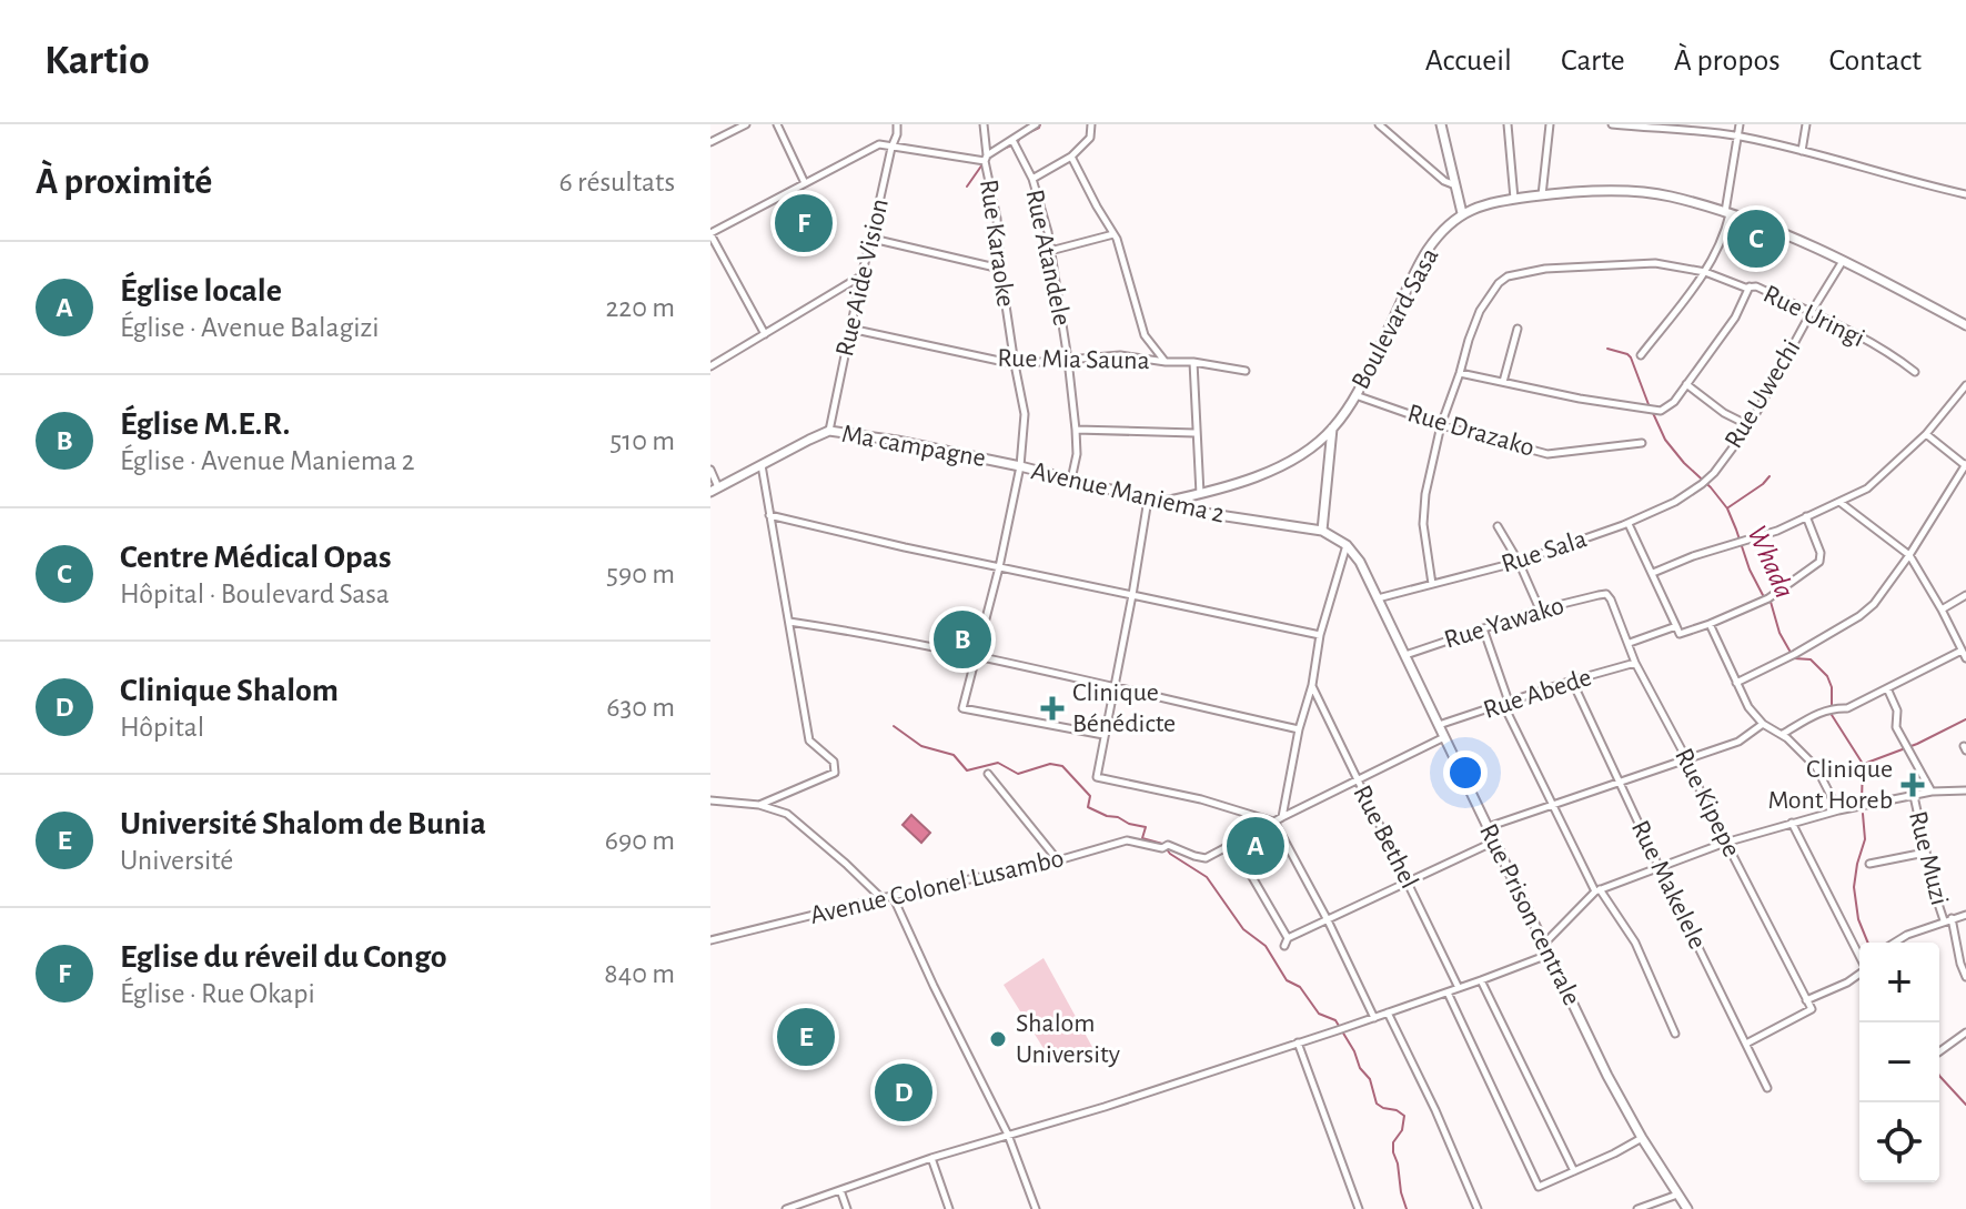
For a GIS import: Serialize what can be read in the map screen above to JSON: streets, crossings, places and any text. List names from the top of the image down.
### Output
{
  "streets": {
    "street": [
      "Rue Karaoke",
      "Rue Atandele",
      "Rue Aide Vision",
      "Rue Uringi",
      "Boulevard Sasa",
      "Rue Mia Sauna",
      "Rue Uwechi",
      "Rue Drazako",
      "Ma campagne",
      "Avenue Maniema 2",
      "Rue Sala",
      "Rue Yawako",
      "Rue Abede",
      "Rue Kipepe",
      "Rue Bethel",
      "Rue Muzi",
      "Rue Makelele",
      "Avenue Colonel Lusambo",
      "Rue Prison centrale"
    ]
  },
  "crossings": [
    ["Rue Karaoke", "Rue Mia Sauna"],
    ["Rue Karaoke", "Ma campagne"],
    ["Rue Karaoke", "Avenue Maniema 2"],
    ["Rue Atandele", "Rue Mia Sauna"],
    ["Rue Atandele", "Avenue Maniema 2"],
    ["Rue Aide Vision", "Rue Mia Sauna"],
    ["Rue Aide Vision", "Ma campagne"],
    ["Rue Uringi", "Rue Uwechi"],
    ["Rue Uringi", "Rue Drazako"],
    ["Rue Uringi", "Rue Sala"],
    ["Boulevard Sasa", "Rue Drazako"],
    ["Boulevard Sasa", "Avenue Maniema 2"],
    ["Boulevard Sasa", "Rue Prison centrale"],
    ["Rue Uwechi", "Rue Sala"],
    ["Ma campagne", "Avenue Maniema 2"],
    ["Avenue Maniema 2", "Rue Prison centrale"],
    ["Rue Sala", "Rue Prison centrale"],
    ["Rue Yawako", "Rue Kipepe"],
    ["Rue Yawako", "Rue Prison centrale"],
    ["Rue Abede", "Rue Kipepe"],
    ["Rue Abede", "Rue Makelele"],
    ["Rue Abede", "Rue Prison centrale"],
    ["Rue Kipepe", "Rue Makelele"],
    ["Rue Bethel", "Avenue Colonel Lusambo"],
    ["Avenue Colonel Lusambo", "Rue Prison centrale"]
  ],
  "water": ["Whada"],
  "places": {
    "health": ["Clinique Bénédicte", "Clinique Mont Horeb"],
    "other": ["Shalom University"]
  },
  "page": {
    "header": "Kartio",
    "nav": [
      "Accueil",
      "Carte",
      "À propos",
      "Contact"
    ],
    "heading": ["À proximité", "6 résultats"],
    "pins": [
      "F",
      "C",
      "B",
      "A",
      "E",
      "D"
    ],
    "list": [
      {
        "mark": "A",
        "name": "Église locale",
        "note": "Église · Avenue Balagizi",
        "value": "220 m"
      },
      {
        "mark": "B",
        "name": "Église M.E.R.",
        "note": "Église · Avenue Maniema 2",
        "value": "510 m"
      },
      {
        "mark": "C",
        "name": "Centre Médical Opas",
        "note": "Hôpital · Boulevard Sasa",
        "value": "590 m"
      },
      {
        "mark": "D",
        "name": "Clinique Shalom",
        "note": "Hôpital",
        "value": "630 m"
      },
      {
        "mark": "E",
        "name": "Université Shalom de Bunia",
        "note": "Université",
        "value": "690 m"
      },
      {
        "mark": "F",
        "name": "Eglise du réveil du Congo",
        "note": "Église · Rue Okapi",
        "value": "840 m"
      }
    ],
    "map_buttons": ["+", "−"]
  }
}
